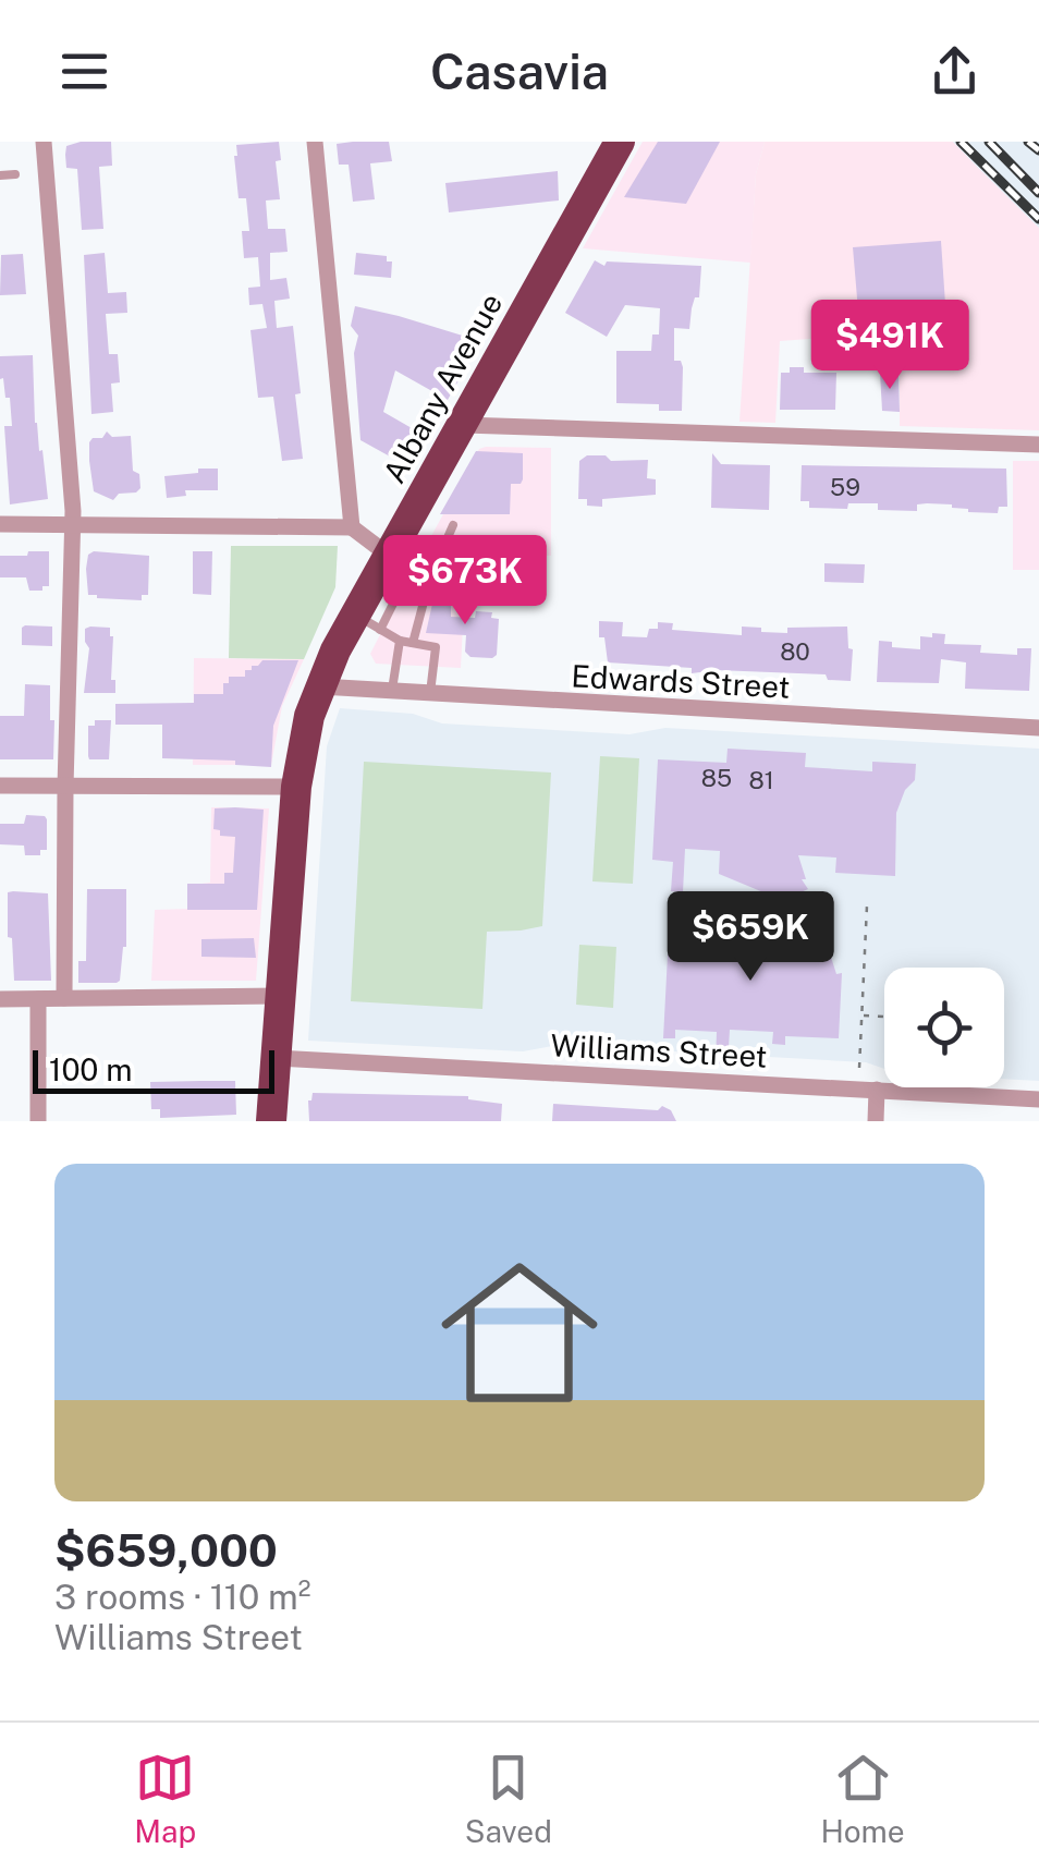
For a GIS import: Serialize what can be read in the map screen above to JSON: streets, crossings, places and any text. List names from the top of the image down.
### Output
{
  "streets": {
    "highway": ["Albany Avenue"],
    "street": ["Edwards Street", "Williams Street"]
  },
  "crossings": [
    ["Albany Avenue", "Edwards Street"],
    ["Albany Avenue", "Williams Street"]
  ],
  "house_numbers": [
    "59",
    "80",
    "85",
    "81"
  ],
  "scale_bar": "100 m",
  "page": {
    "header": "Casavia",
    "price": ["$491K", "$673K", "$659K"],
    "scale": "100 m",
    "list": [
      {
        "name": "$659,000",
        "note": "3 rooms · 110 m² · Williams Street"
      }
    ],
    "tabs": ["Map", "Saved", "Home"]
  }
}
